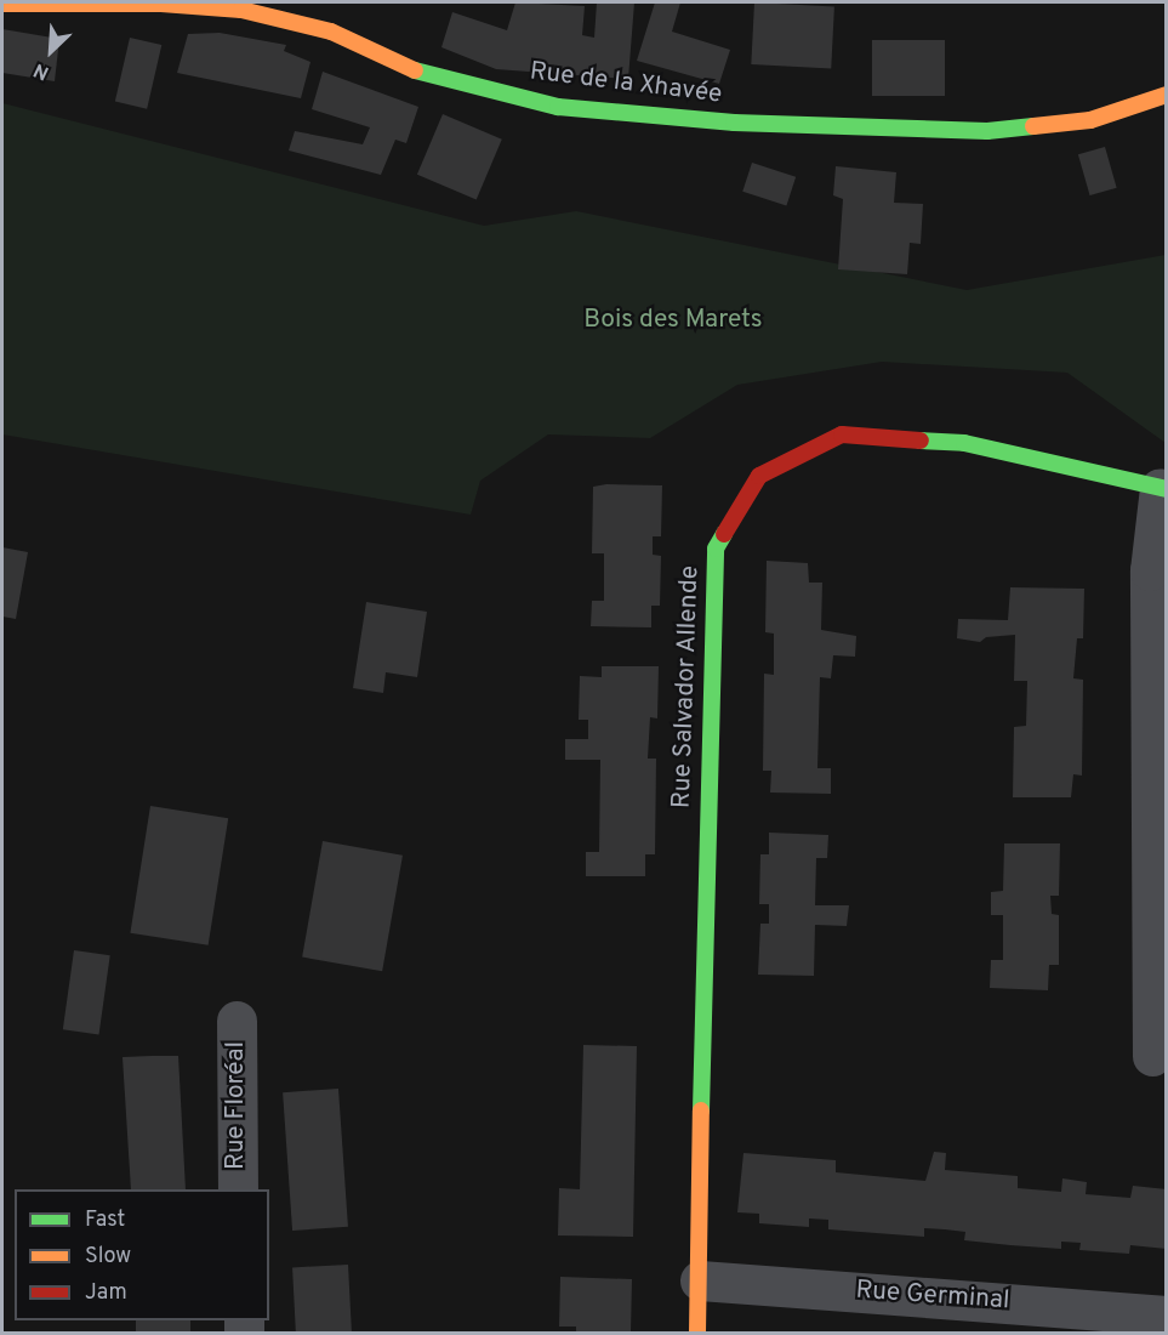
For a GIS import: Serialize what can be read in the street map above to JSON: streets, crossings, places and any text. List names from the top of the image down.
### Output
{
  "streets": {
    "street": [
      "Rue de la Xhavée",
      "Rue Salvador Allende",
      "Rue Floréal",
      "Rue Germinal"
    ]
  },
  "crossings": [
    ["Rue Salvador Allende", "Rue Germinal"]
  ],
  "parks": ["Bois des Marets"],
  "legend": ["Fast", "Slow", "Jam"],
  "north": "bottom left"
}
